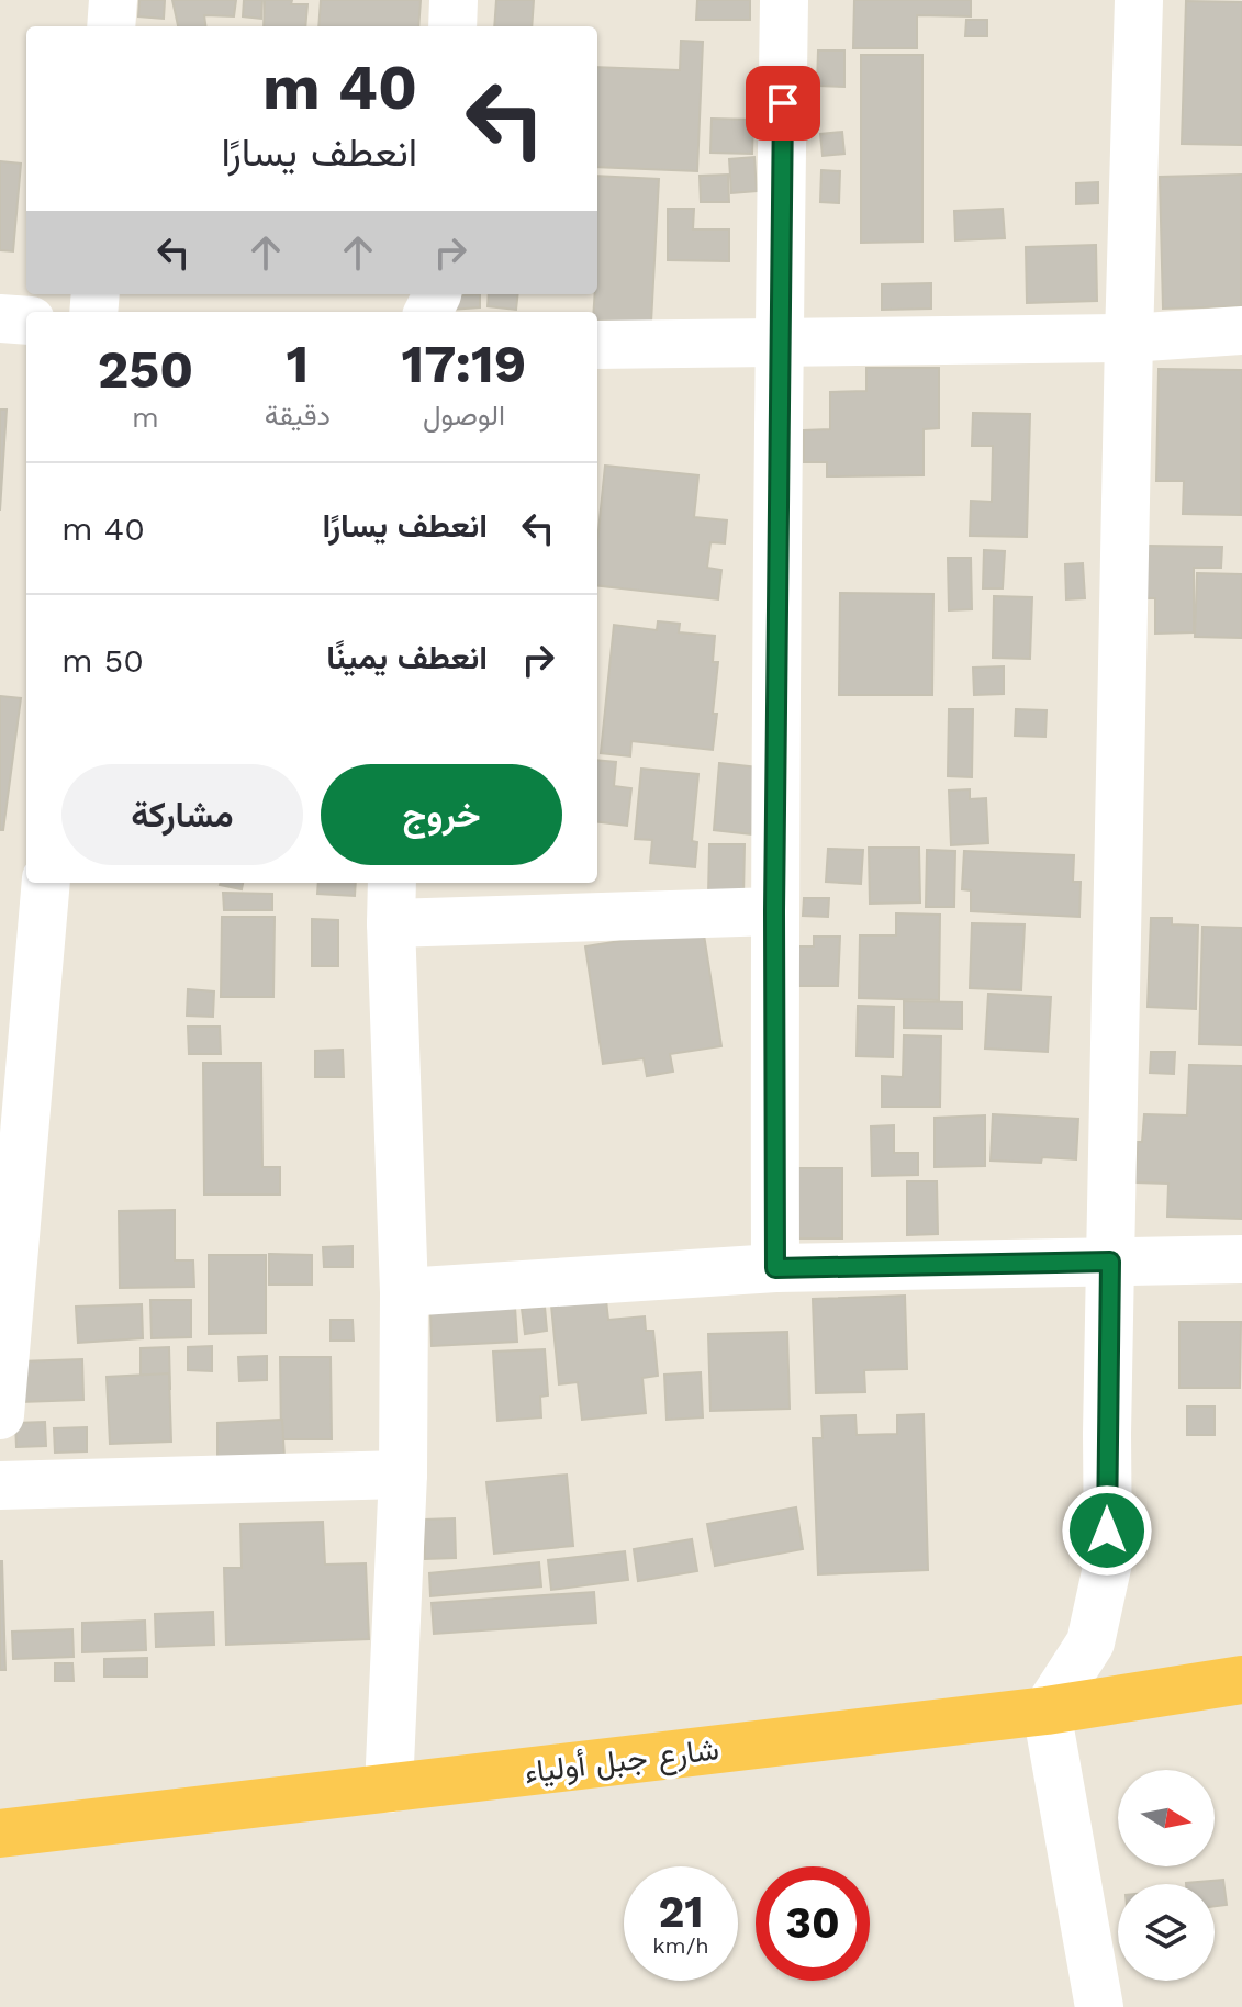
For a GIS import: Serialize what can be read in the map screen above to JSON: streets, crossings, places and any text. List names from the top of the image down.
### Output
{
  "streets": {
    "highway": ["شارع جبل أولياء"]
  },
  "north": "right",
  "page": {
    "turn": ["40 m", "انعطف يسارًا"],
    "eta": [
      "17:19",
      "الوصول",
      "1",
      "دقيقة",
      "250",
      "m"
    ],
    "list": [
      {
        "name": "انعطف يسارًا",
        "value": "40 m"
      },
      {
        "name": "انعطف يمينًا",
        "value": "50 m"
      }
    ],
    "buttons": ["خروج", "مشاركة"],
    "speed": "21 km/h",
    "limit": "30"
  }
}
